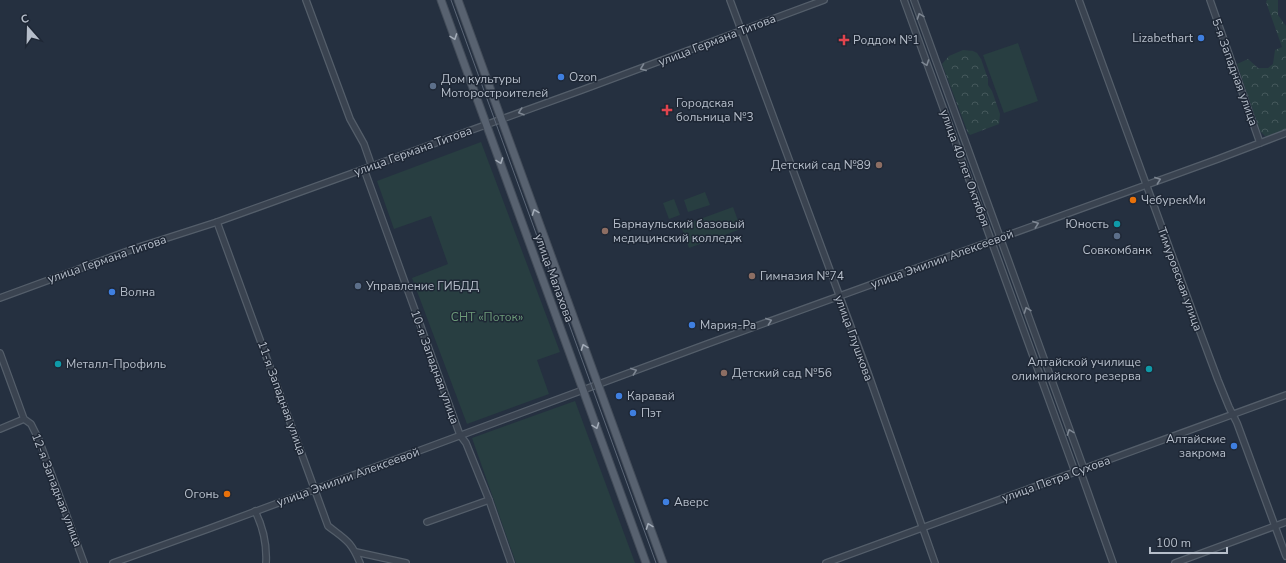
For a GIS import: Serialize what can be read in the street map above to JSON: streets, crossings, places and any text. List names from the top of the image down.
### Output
{
  "streets": {
    "main road": ["улица Малахова"],
    "street": [
      "улица Германа Титова",
      "5-я Западная улица",
      "улица 40 лет Октября",
      "улица Эмилии Алексеевой",
      "Тимуровская улица",
      "улица Глушкова",
      "10-я Западная улица",
      "11-я Западная улица",
      "улица Петра Сухова",
      "12-я Западная улица"
    ]
  },
  "crossings": [
    ["улица Германа Титова", "улица Малахова"],
    ["улица Германа Титова", "улица Глушкова"],
    ["улица Германа Титова", "10-я Западная улица"],
    ["улица Германа Титова", "11-я Западная улица"],
    ["5-я Западная улица", "улица Эмилии Алексеевой"],
    ["улица 40 лет Октября", "улица Эмилии Алексеевой"],
    ["улица 40 лет Октября", "улица Петра Сухова"],
    ["улица Эмилии Алексеевой", "улица Малахова"],
    ["улица Эмилии Алексеевой", "Тимуровская улица"],
    ["улица Эмилии Алексеевой", "улица Глушкова"],
    ["улица Эмилии Алексеевой", "10-я Западная улица"],
    ["улица Эмилии Алексеевой", "11-я Западная улица"],
    ["Тимуровская улица", "улица Петра Сухова"],
    ["улица Глушкова", "улица Петра Сухова"]
  ],
  "one_way": ["улица Эмилии Алексеевой"],
  "parks": ["СНТ «Поток»"],
  "places": {
    "other": [
      "Lizabethart",
      "Ozon",
      "Дом культуры Моторостроителей",
      "Детский сад №89",
      "ЧебурекМи",
      "Юность",
      "Барнаульский базовый медицинский колледж",
      "Совкомбанк",
      "Гимназия №74",
      "Управление ГИБДД",
      "Волна",
      "Мария-Ра",
      "Металл-Профиль",
      "Алтайской училище олимпийского резерва",
      "Детский сад №56",
      "Каравай",
      "Пэт",
      "Алтайские закрома",
      "Огонь",
      "Аверс"
    ],
    "health": ["Роддом №1", "Городская больница №3"]
  },
  "scale_bar": "100 m",
  "north": "top"
}
